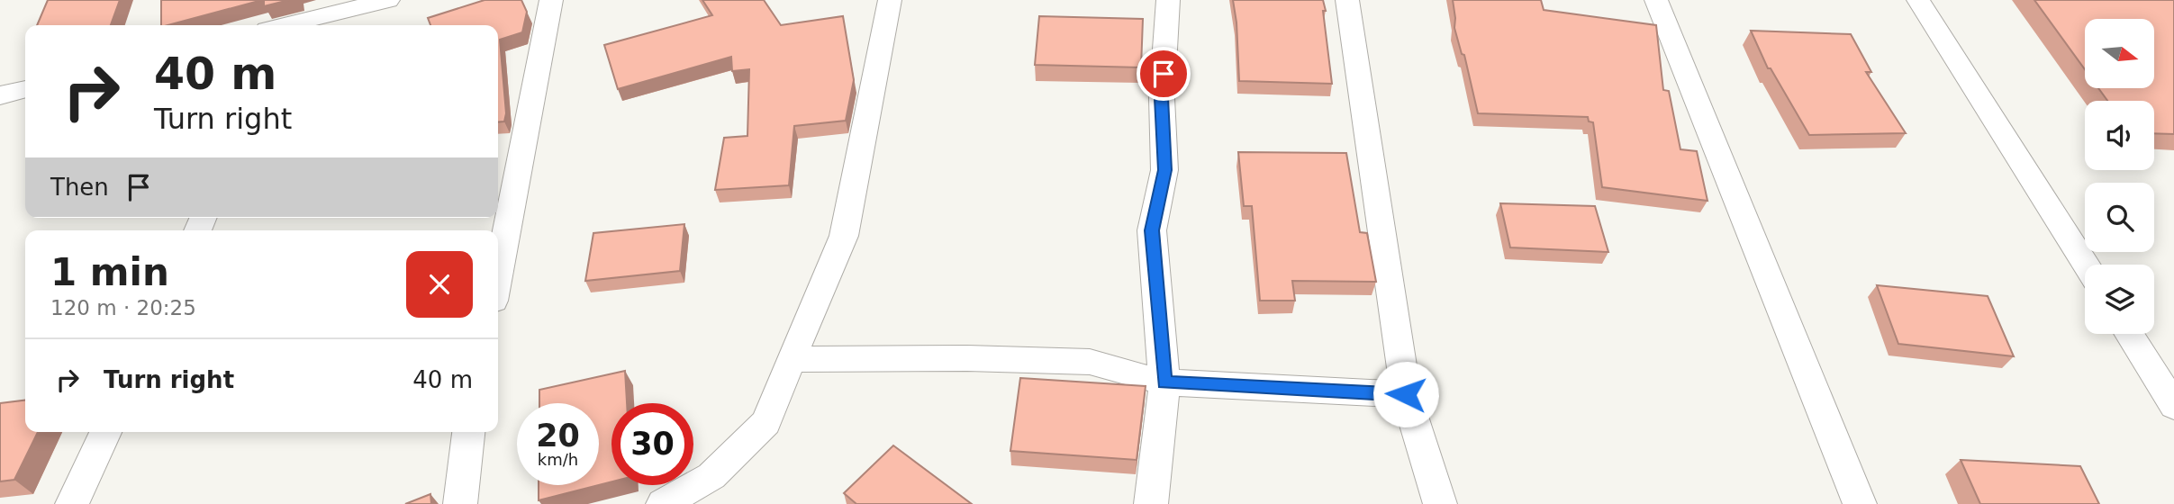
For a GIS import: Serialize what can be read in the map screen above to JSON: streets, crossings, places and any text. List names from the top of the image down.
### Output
{
  "north": "right",
  "page": {
    "turn": ["40 m", "Turn right"],
    "then": "Then",
    "heading": ["1 min", "120 m · 20:25"],
    "list": [
      {
        "name": "Turn right",
        "value": "40 m"
      }
    ],
    "speed": "20 km/h",
    "limit": "30"
  }
}
